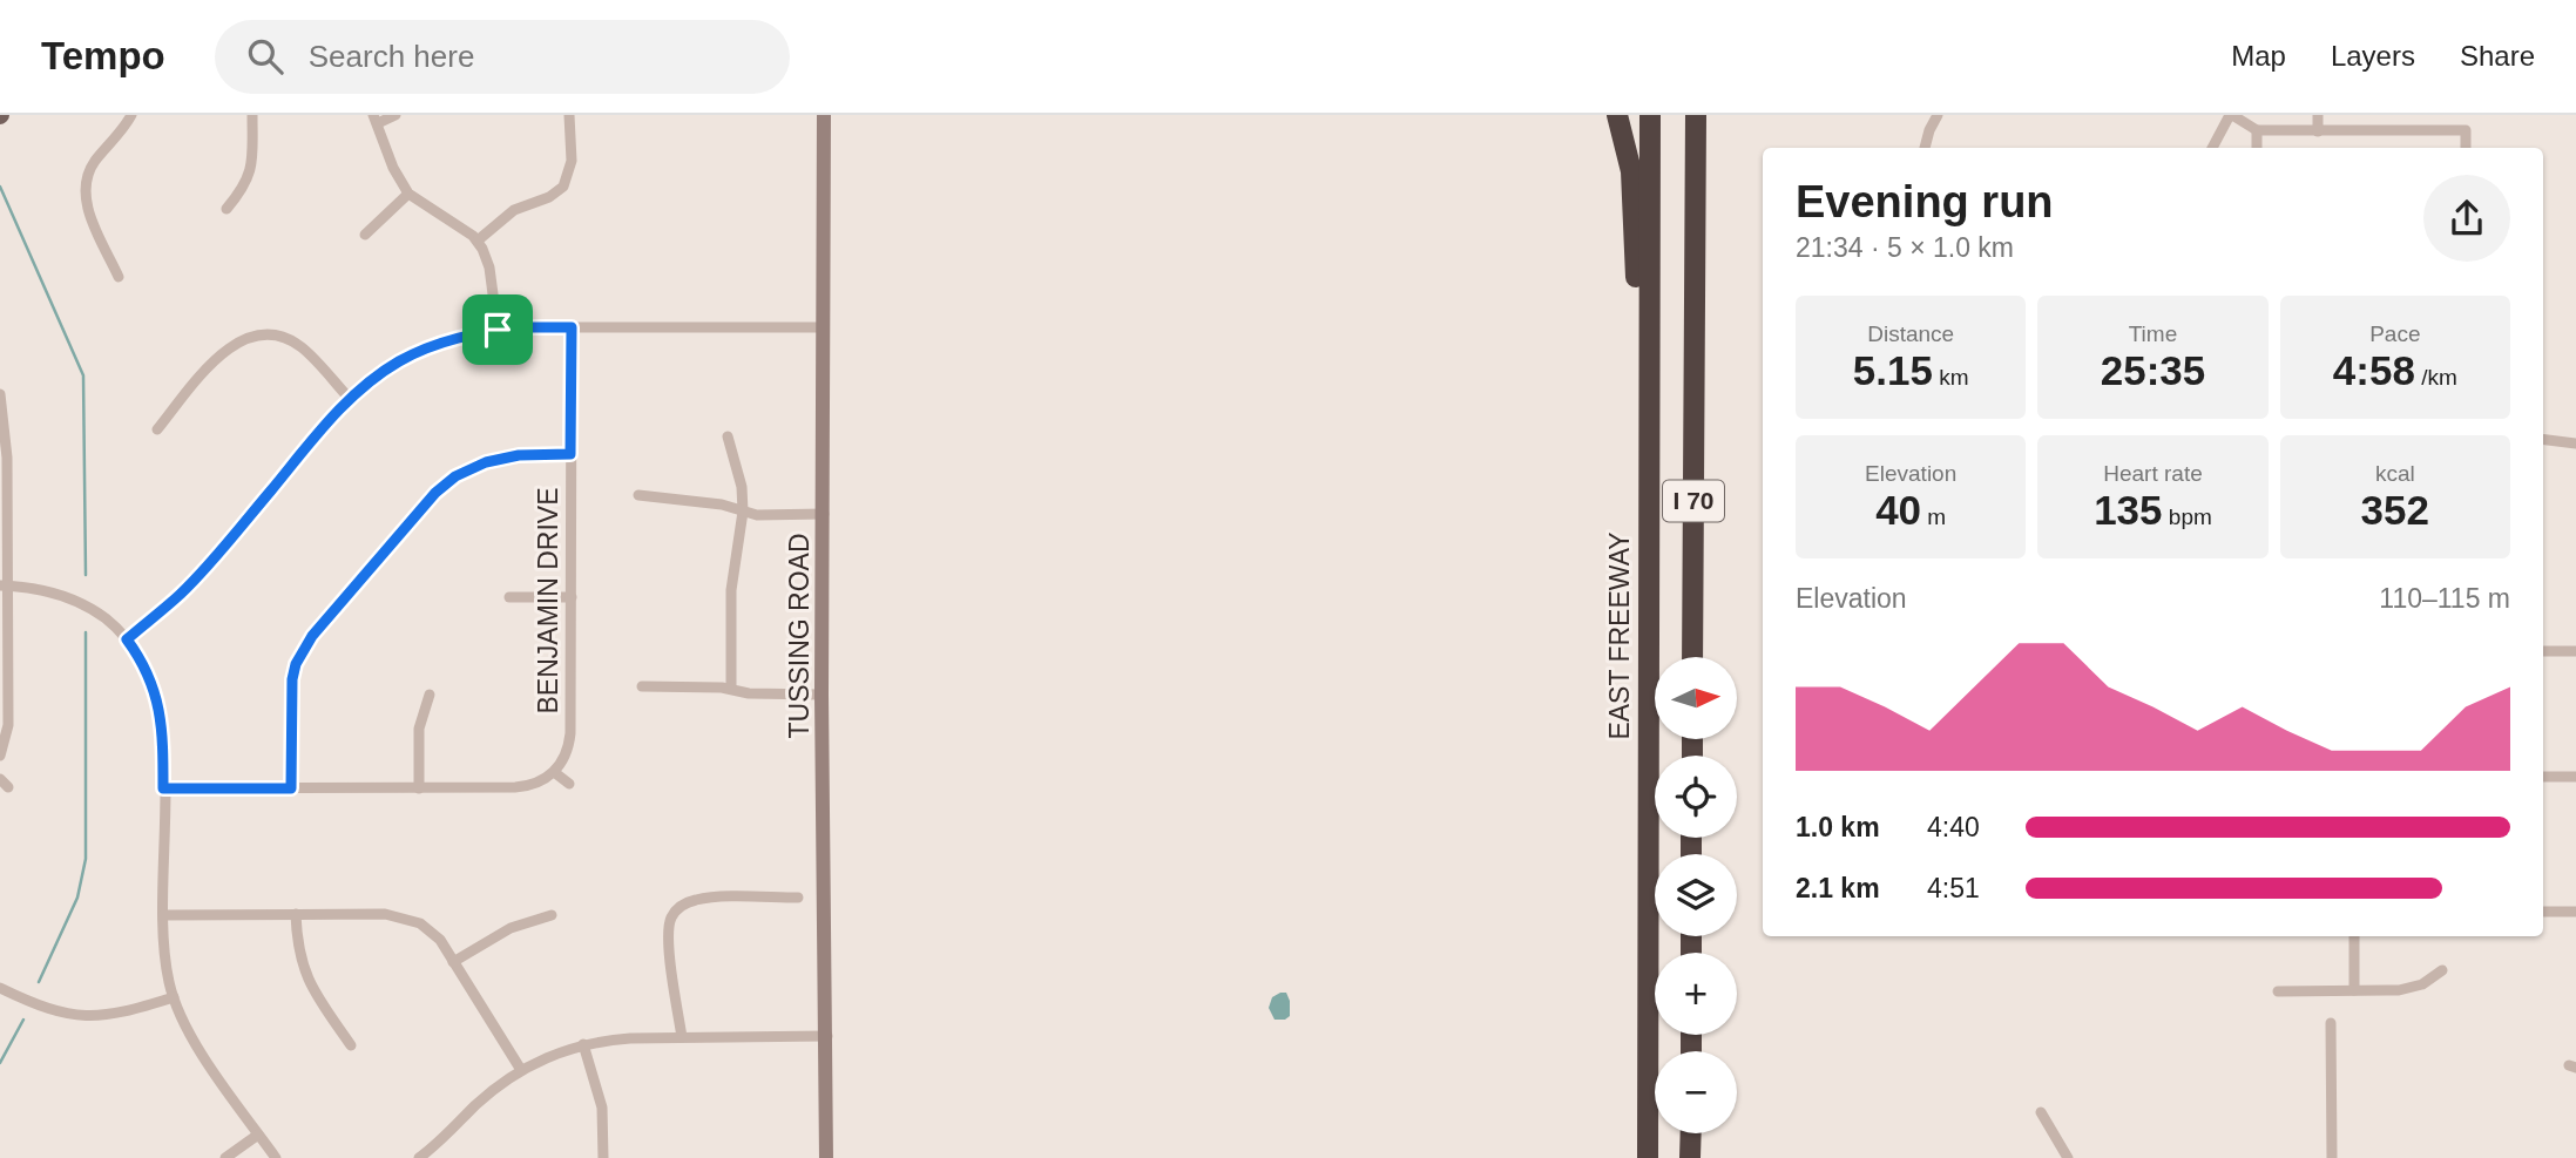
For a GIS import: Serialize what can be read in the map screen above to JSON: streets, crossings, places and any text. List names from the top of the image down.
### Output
{
  "streets": {
    "highway": ["I 70", "EAST FREEWAY"],
    "main road": ["TUSSING ROAD"],
    "street": ["BENJAMIN DRIVE"]
  },
  "north": "right",
  "page": {
    "header": "Tempo",
    "search": "Search here",
    "nav": ["Map", "Layers", "Share"],
    "heading": ["Evening run", "21:34 · 5 × 1.0 km"],
    "stats": [
      ["Distance", "5.15 km"],
      ["Time", "25:35"],
      ["Pace", "4:58 /km"],
      ["Elevation", "40 m"],
      ["Heart rate", "135 bpm"],
      ["kcal", "352"]
    ],
    "chart": ["Elevation", "110–115 m"],
    "map_buttons": ["+", "−"],
    "list": [
      {
        "name": "1.0 km",
        "note": "4:40"
      },
      {
        "name": "2.1 km",
        "note": "4:51"
      }
    ]
  }
}
